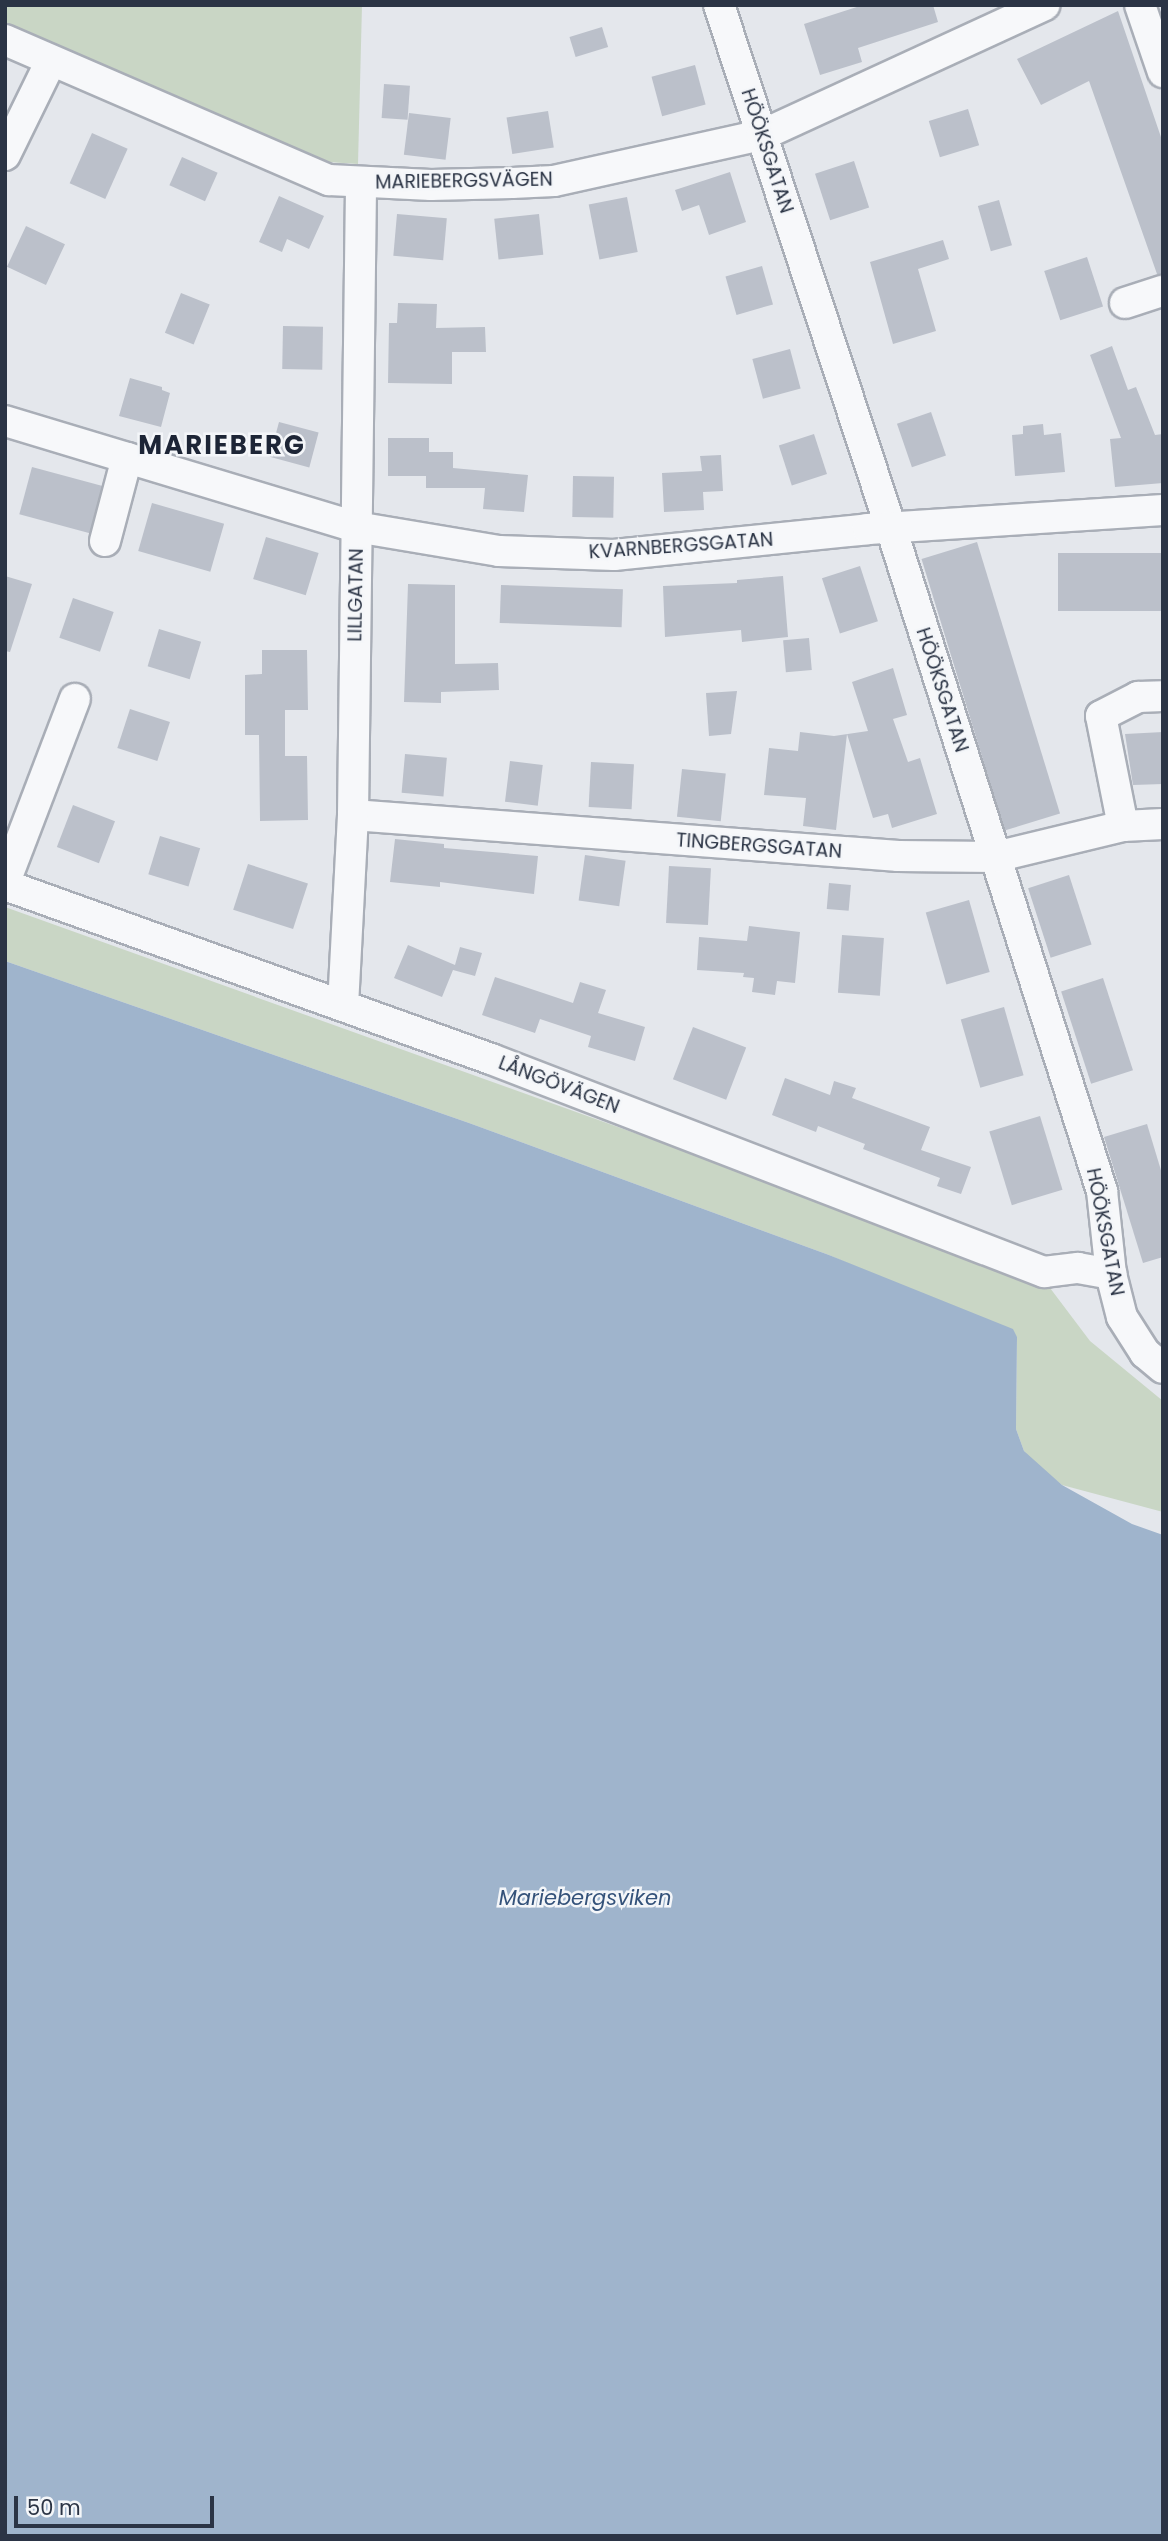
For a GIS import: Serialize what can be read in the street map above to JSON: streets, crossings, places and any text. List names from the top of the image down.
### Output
{
  "streets": {
    "street": [
      "HÖÖKSGATAN",
      "MARIEBERGSVÄGEN",
      "KVARNBERGSGATAN",
      "LILLGATAN",
      "TINGBERGSGATAN",
      "LÅNGÖVÄGEN"
    ]
  },
  "crossings": [
    ["HÖÖKSGATAN", "MARIEBERGSVÄGEN"],
    ["HÖÖKSGATAN", "KVARNBERGSGATAN"],
    ["HÖÖKSGATAN", "TINGBERGSGATAN"],
    ["HÖÖKSGATAN", "LÅNGÖVÄGEN"],
    ["MARIEBERGSVÄGEN", "LILLGATAN"],
    ["KVARNBERGSGATAN", "LILLGATAN"],
    ["LILLGATAN", "TINGBERGSGATAN"],
    ["LILLGATAN", "LÅNGÖVÄGEN"]
  ],
  "districts": ["MARIEBERG"],
  "water": ["Mariebergsviken"],
  "scale_bar": "50 m"
}
